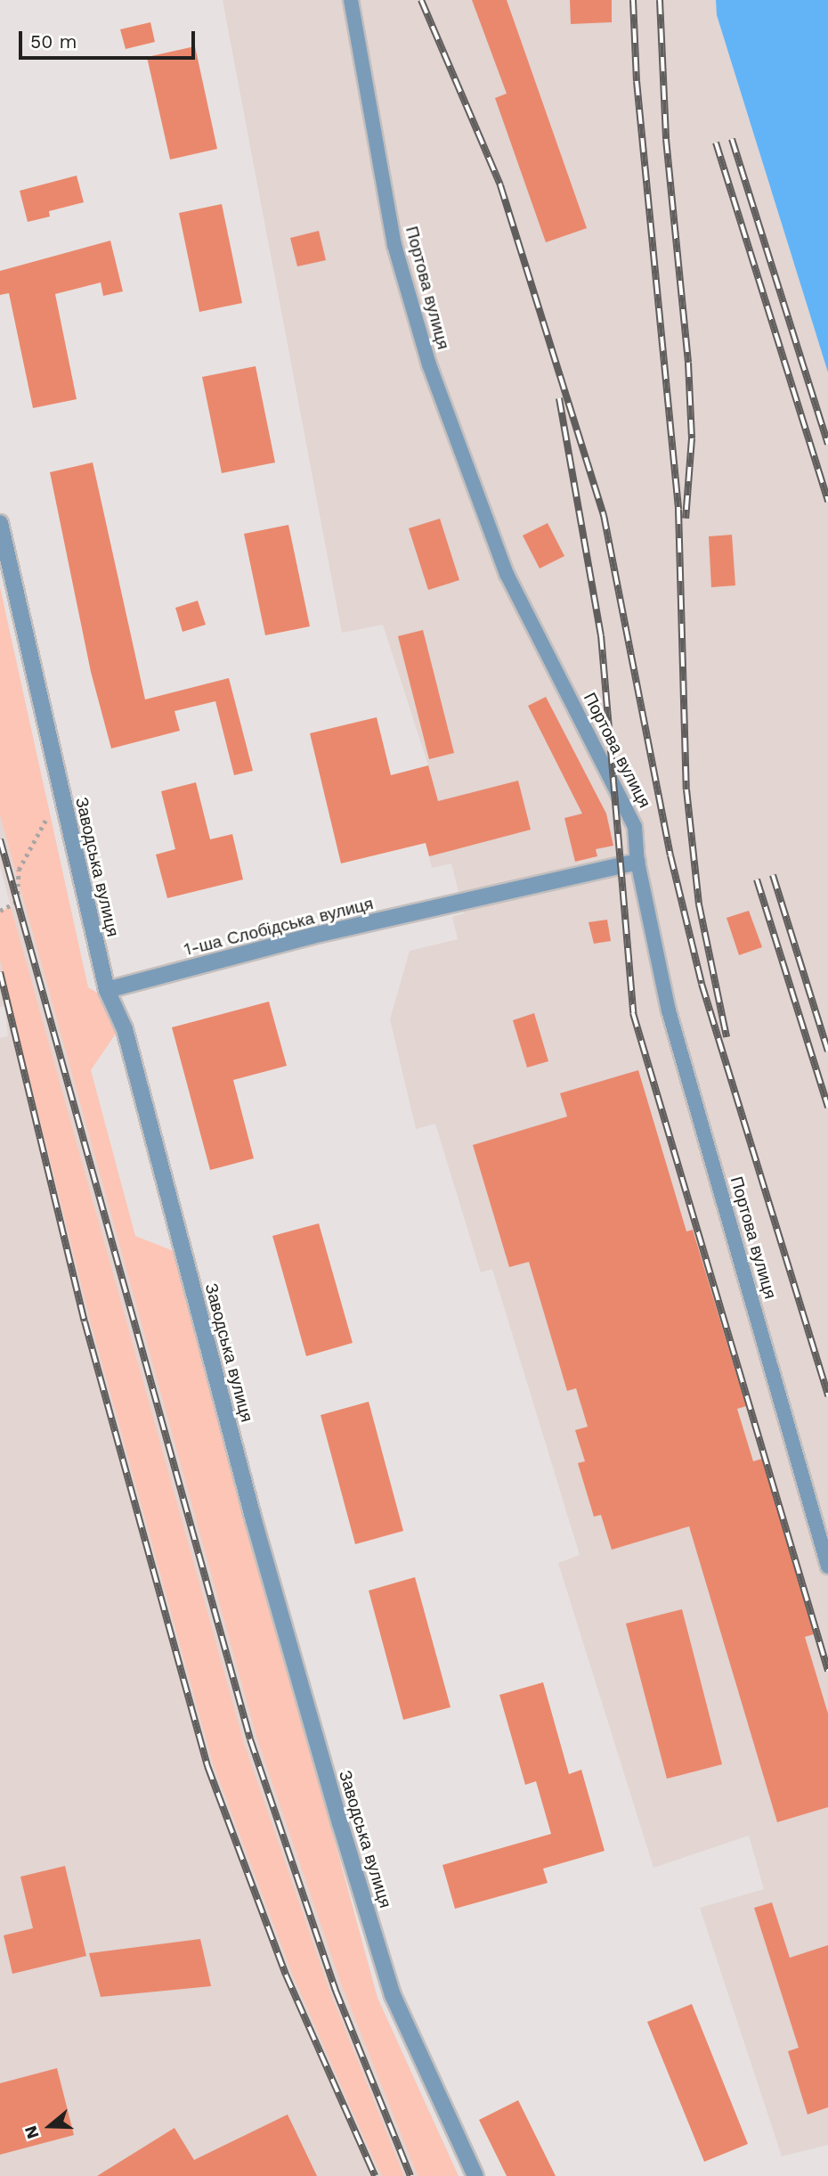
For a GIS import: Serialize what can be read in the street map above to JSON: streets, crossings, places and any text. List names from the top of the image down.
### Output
{
  "streets": {
    "street": ["Заводська вулиця", "1-ша Слобідська вулиця"],
    "lane": ["Портова вулиця"]
  },
  "crossings": [
    ["Портова вулиця", "1-ша Слобідська вулиця"],
    ["Заводська вулиця", "1-ша Слобідська вулиця"]
  ],
  "scale_bar": "50 m",
  "north": "left"
}
